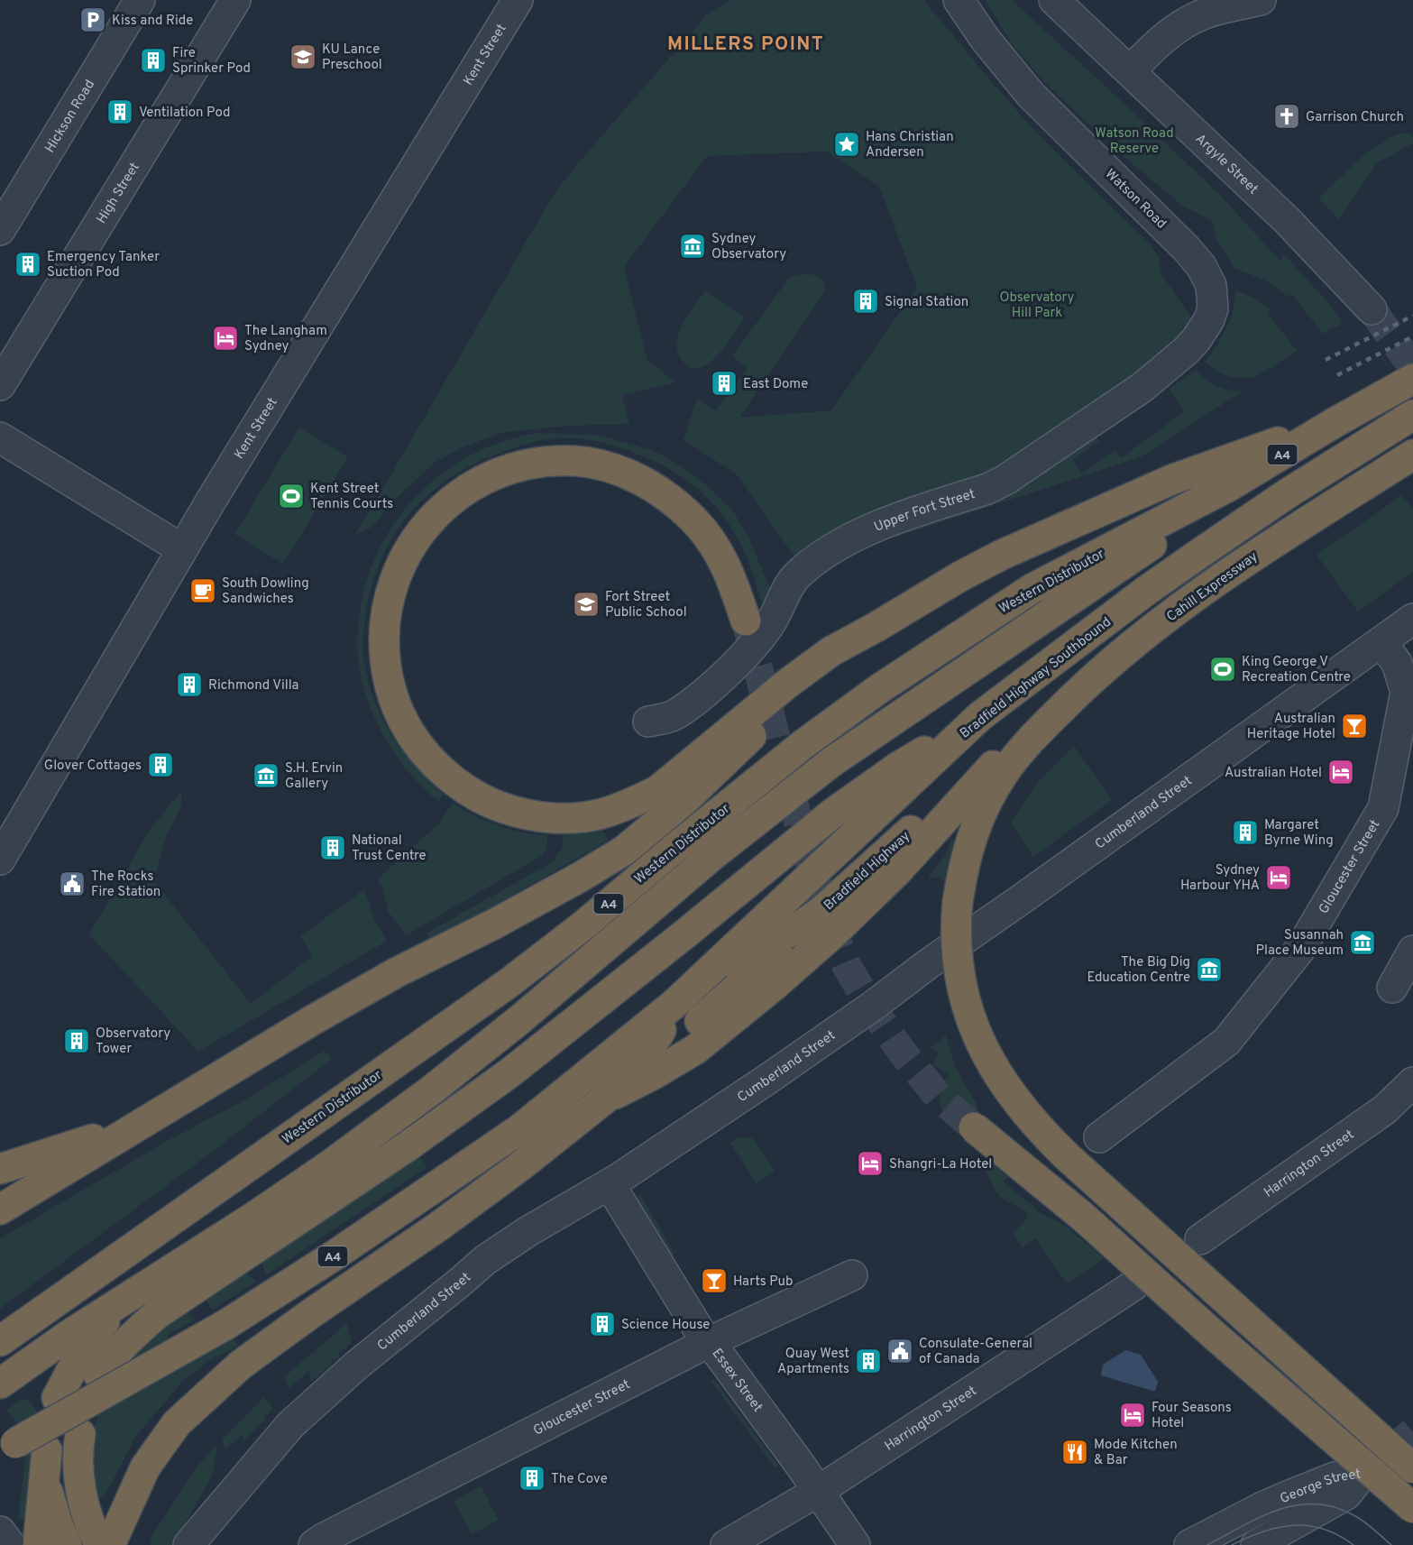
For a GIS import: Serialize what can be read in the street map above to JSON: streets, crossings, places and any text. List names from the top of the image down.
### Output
{
  "streets": {
    "highway": [
      "A4",
      "Western Distributor",
      "Cahill Expressway",
      "Bradfield Highway Southbound",
      "Bradfield Highway"
    ],
    "street": [
      "Kent Street",
      "Hickson Road",
      "Argyle Street",
      "High Street",
      "Watson Road",
      "Upper Fort Street",
      "Cumberland Street",
      "Gloucester Street",
      "Harrington Street",
      "Essex Street",
      "George Street"
    ]
  },
  "crossings": [
    ["Watson Road", "Upper Fort Street"],
    ["A4", "Bradfield Highway Southbound"],
    ["A4", "Bradfield Highway"],
    ["Cahill Expressway", "Bradfield Highway"],
    ["Bradfield Highway Southbound", "Bradfield Highway"],
    ["Cumberland Street", "Gloucester Street"],
    ["Cumberland Street", "Essex Street"],
    ["Gloucester Street", "Essex Street"],
    ["Harrington Street", "Essex Street"]
  ],
  "districts": ["MILLERS POINT"],
  "parks": ["Watson Road Reserve", "Observatory Hill Park"],
  "places": {
    "parking": ["Kiss and Ride"],
    "school or university": ["KU Lance Preschool", "Fort Street Public School"],
    "building": [
      "Fire Sprinker Pod",
      "Ventilation Pod",
      "Emergency Tanker Suction Pod",
      "Signal Station",
      "East Dome",
      "Richmond Villa",
      "Glover Cottages",
      "Margaret Byrne Wing",
      "National Trust Centre",
      "Observatory Tower",
      "Science House",
      "Quay West Apartments",
      "The Cove"
    ],
    "church": ["Garrison Church"],
    "place": ["Hans Christian Andersen"],
    "museum": [
      "Sydney Observatory",
      "S.H. Ervin Gallery",
      "Susannah Place Museum",
      "The Big Dig Education Centre"
    ],
    "hotel": [
      "The Langham Sydney",
      "Australian Hotel",
      "Sydney Harbour YHA",
      "Shangri-La Hotel",
      "Four Seasons Hotel"
    ],
    "sports": ["Kent Street Tennis Courts", "King George V Recreation Centre"],
    "cafe": ["South Dowling Sandwiches"],
    "bar": ["Australian Heritage Hotel", "Harts Pub"],
    "public building": ["The Rocks Fire Station", "Consulate-General of Canada"],
    "restaurant": ["Mode Kitchen & Bar"]
  }
}
